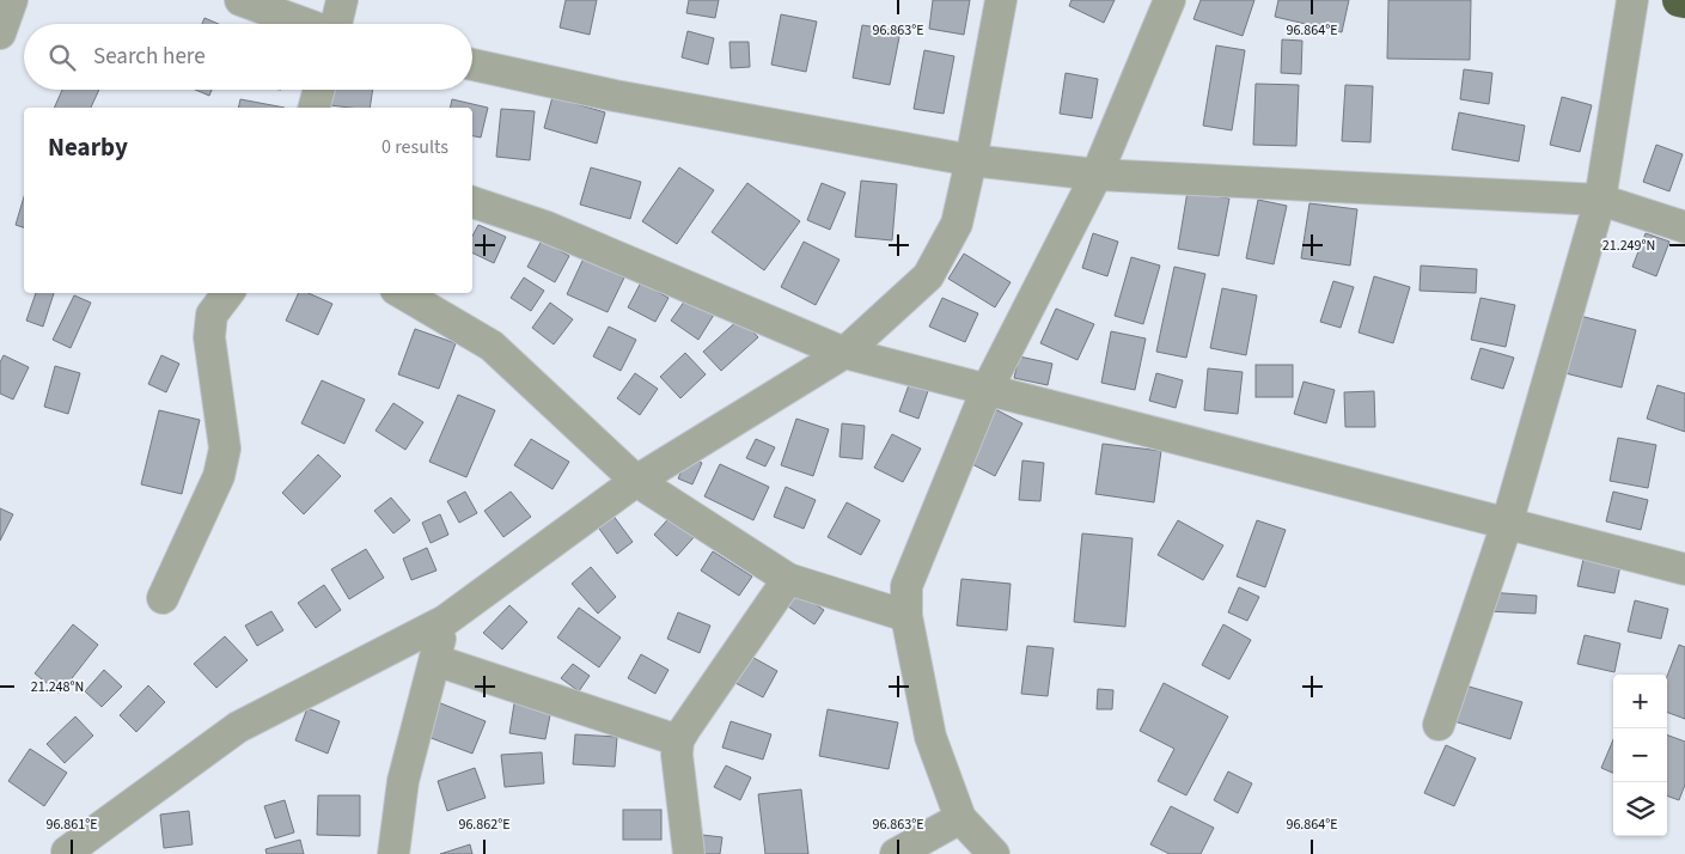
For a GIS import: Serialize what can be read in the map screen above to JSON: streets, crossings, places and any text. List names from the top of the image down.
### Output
{
  "page": {
    "search": "Search here",
    "heading": ["Nearby", "0 results"],
    "map_buttons": ["+", "−"]
  },
  "coordinates": [
    "96.863°E",
    "96.864°E",
    "21.249°N",
    "21.248°N",
    "96.861°E",
    "96.862°E"
  ]
}
